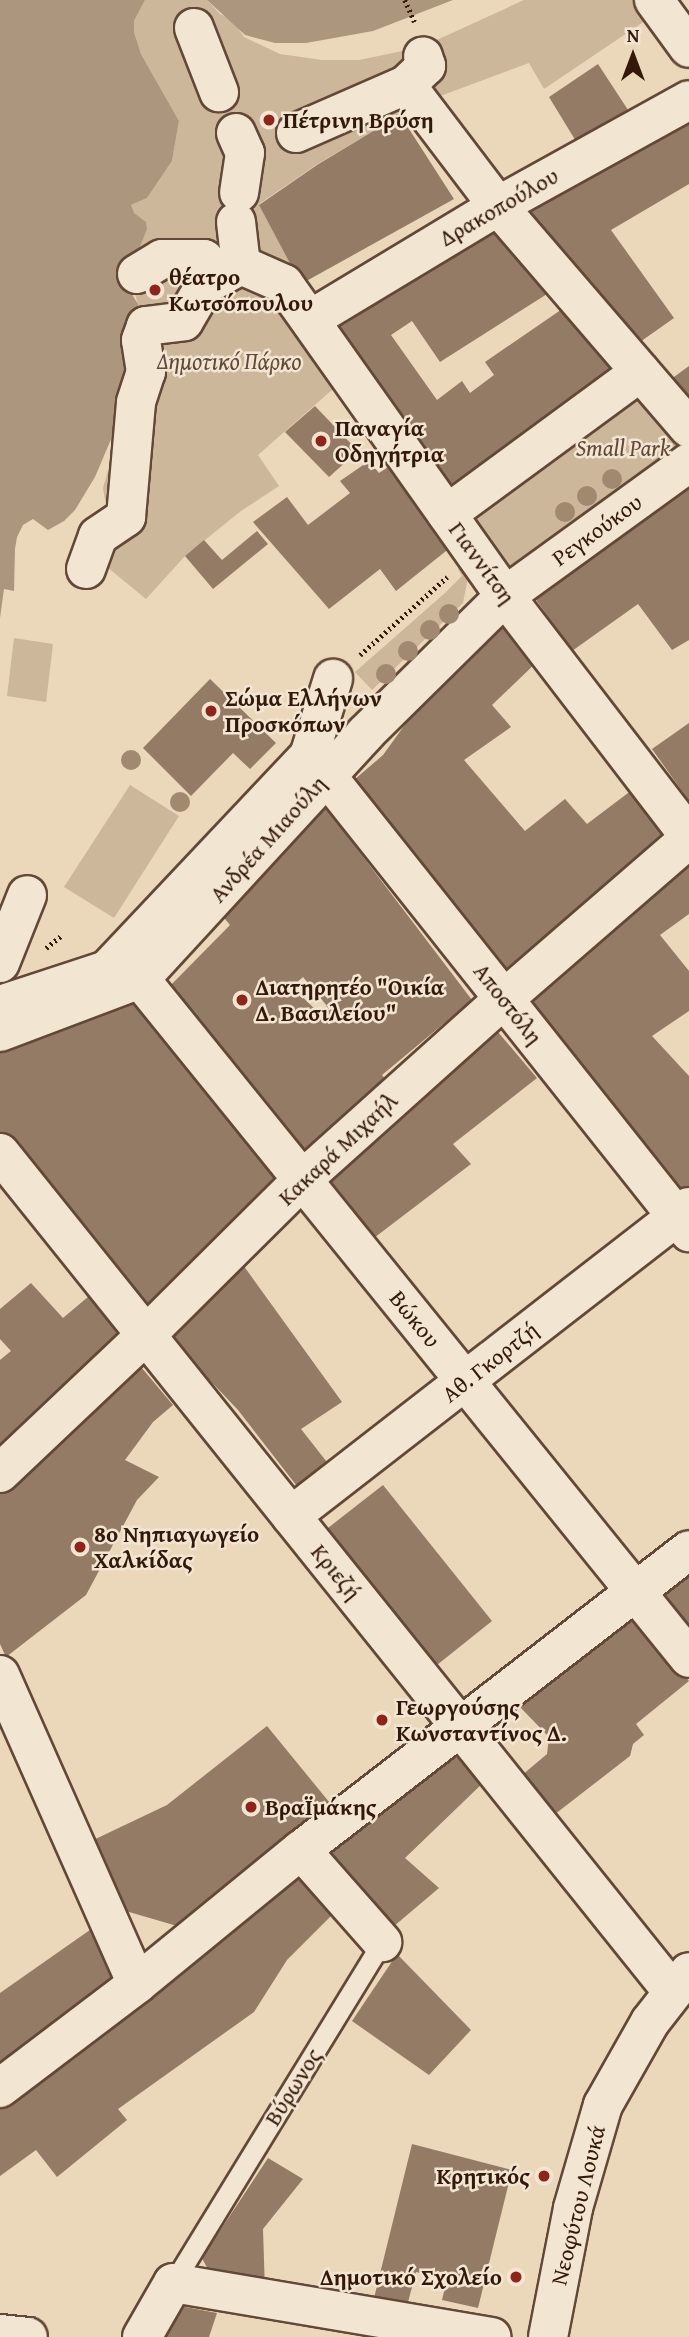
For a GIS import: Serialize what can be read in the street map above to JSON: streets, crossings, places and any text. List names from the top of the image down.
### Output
{
  "streets": {
    "street": [
      "Δρακοπούλου",
      "Ρεγκούκου",
      "Γιαννίτση",
      "Ανδρέα Μιαούλη",
      "Αποστόλη",
      "Κακαρά Μιχαήλ",
      "Βώκου",
      "Αθ. Γκορτζή",
      "Κριεζή",
      "Βύρωνος",
      "Νεοφύτου Λουκά"
    ]
  },
  "crossings": [
    ["Δρακοπούλου", "Γιαννίτση"],
    ["Ρεγκούκου", "Γιαννίτση"],
    ["Ρεγκούκου", "Ανδρέα Μιαούλη"],
    ["Γιαννίτση", "Ανδρέα Μιαούλη"],
    ["Γιαννίτση", "Κακαρά Μιχαήλ"],
    ["Ανδρέα Μιαούλη", "Αποστόλη"],
    ["Ανδρέα Μιαούλη", "Βώκου"],
    ["Αποστόλη", "Κακαρά Μιχαήλ"],
    ["Αποστόλη", "Αθ. Γκορτζή"],
    ["Κακαρά Μιχαήλ", "Βώκου"],
    ["Κακαρά Μιχαήλ", "Κριεζή"],
    ["Βώκου", "Αθ. Γκορτζή"],
    ["Αθ. Γκορτζή", "Κριεζή"],
    ["Κριεζή", "Νεοφύτου Λουκά"]
  ],
  "parks": ["Δημοτικό Πάρκο", "Small Park"],
  "places": [
    "Πέτρινη Βρύση",
    "θέατρο Κωτσόπουλου",
    "Παναγία Οδηγήτρια",
    "Σώμα Ελλήνων Προσκόπων",
    "Διατηρητέο \"Οικία Δ. Βασιλείου\"",
    "8ο Νηπιαγωγείο Χαλκίδας",
    "Γεωργούσης Κωνσταντίνος Δ.",
    "ΒραΪμάκης",
    "Κρητικός",
    "Δημοτικό Σχολείο"
  ],
  "north": "top"
}
